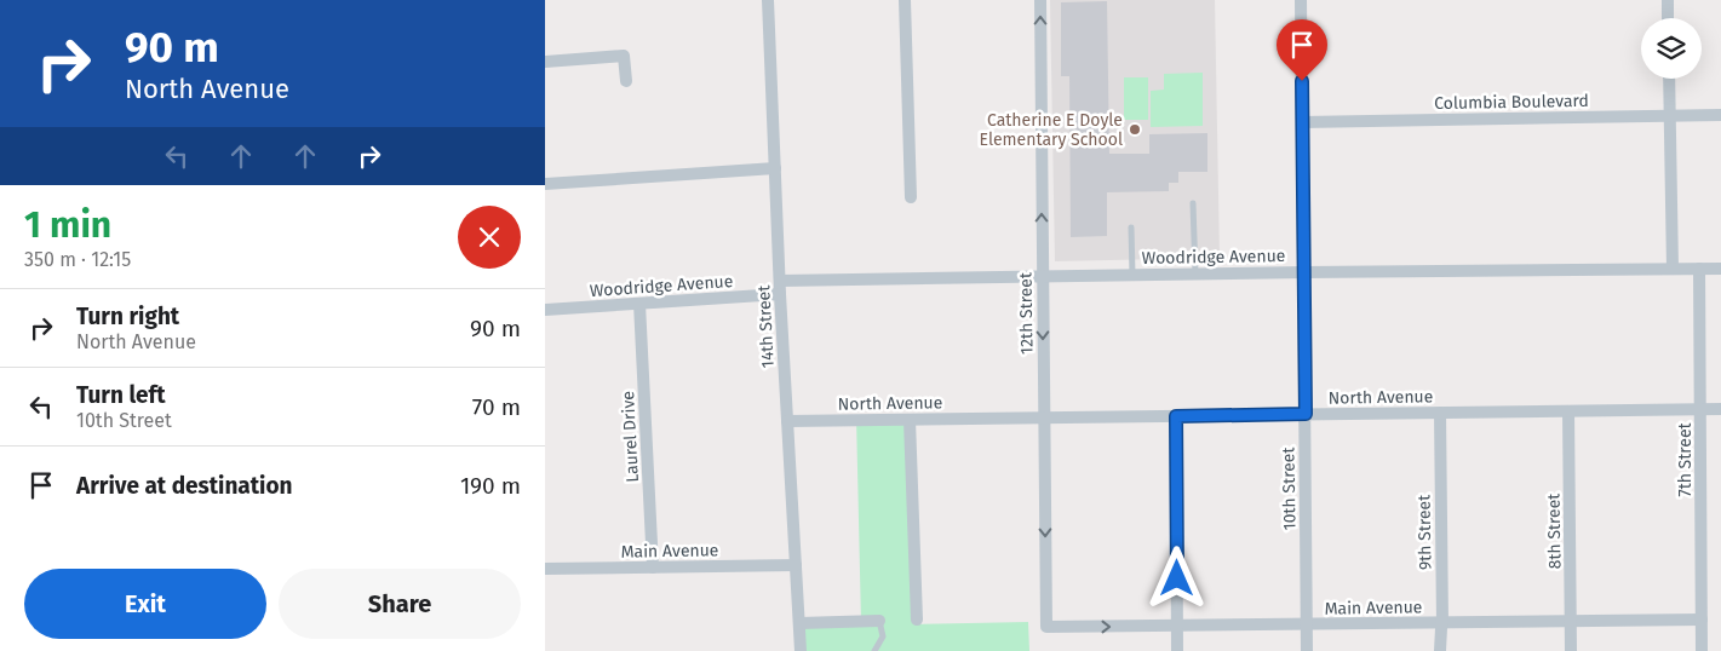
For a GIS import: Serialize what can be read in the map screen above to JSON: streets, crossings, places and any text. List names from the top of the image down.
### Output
{
  "streets": {
    "street": [
      "Columbia Boulevard",
      "Woodridge Avenue",
      "12th Street",
      "14th Street",
      "North Avenue",
      "Laurel Drive",
      "7th Street",
      "10th Street",
      "8th Street",
      "9th Street",
      "Main Avenue"
    ]
  },
  "crossings": [
    ["Columbia Boulevard", "10th Street"],
    ["Woodridge Avenue", "12th Street"],
    ["Woodridge Avenue", "14th Street"],
    ["Woodridge Avenue", "Laurel Drive"],
    ["Woodridge Avenue", "7th Street"],
    ["Woodridge Avenue", "10th Street"],
    ["12th Street", "North Avenue"],
    ["12th Street", "Main Avenue"],
    ["14th Street", "North Avenue"],
    ["14th Street", "Main Avenue"],
    ["North Avenue", "7th Street"],
    ["North Avenue", "10th Street"],
    ["North Avenue", "8th Street"],
    ["North Avenue", "9th Street"],
    ["Laurel Drive", "Main Avenue"],
    ["7th Street", "Main Avenue"],
    ["10th Street", "Main Avenue"],
    ["8th Street", "Main Avenue"],
    ["9th Street", "Main Avenue"]
  ],
  "places": ["Catherine E Doyle Elementary School"],
  "page": {
    "turn": ["90 m", "North Avenue"],
    "heading": ["1 min", "350 m · 12:15"],
    "list": [
      {
        "name": "Turn right",
        "note": "North Avenue",
        "value": "90 m"
      },
      {
        "name": "Turn left",
        "note": "10th Street",
        "value": "70 m"
      },
      {
        "name": "Arrive at destination",
        "value": "190 m"
      }
    ],
    "buttons": ["Exit", "Share"]
  }
}
